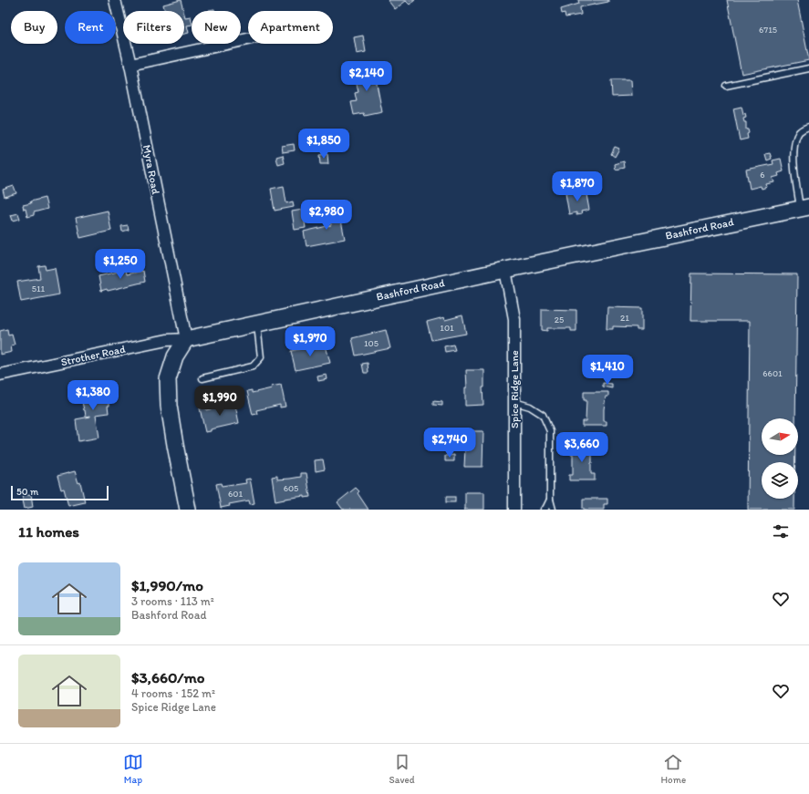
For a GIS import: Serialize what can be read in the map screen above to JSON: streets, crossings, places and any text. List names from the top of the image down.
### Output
{
  "streets": {
    "street": [
      "Myra Road",
      "Bashford Road",
      "Strother Road",
      "Spice Ridge Lane"
    ]
  },
  "crossings": [
    ["Myra Road", "Bashford Road"],
    ["Myra Road", "Strother Road"],
    ["Bashford Road", "Strother Road"],
    ["Bashford Road", "Spice Ridge Lane"]
  ],
  "house_numbers": [
    "6715",
    "6",
    "511",
    "21",
    "25",
    "101",
    "105",
    "6601",
    "605",
    "601"
  ],
  "scale_bar": "50 m",
  "north": "right",
  "page": {
    "chip": [
      "Buy",
      "Rent",
      "Filters",
      "New",
      "Apartment"
    ],
    "price": [
      "$2,140",
      "$1,850",
      "$1,870",
      "$2,980",
      "$1,250",
      "$1,970",
      "$1,410",
      "$1,380",
      "$1,990",
      "$2,740",
      "$3,660"
    ],
    "scale": "50 m",
    "heading": "11 homes",
    "list": [
      {
        "name": "$1,990/mo",
        "note": "3 rooms · 113 m² · Bashford Road"
      },
      {
        "name": "$3,660/mo",
        "note": "4 rooms · 152 m² · Spice Ridge Lane"
      }
    ],
    "tabs": ["Map", "Saved", "Home"]
  }
}
